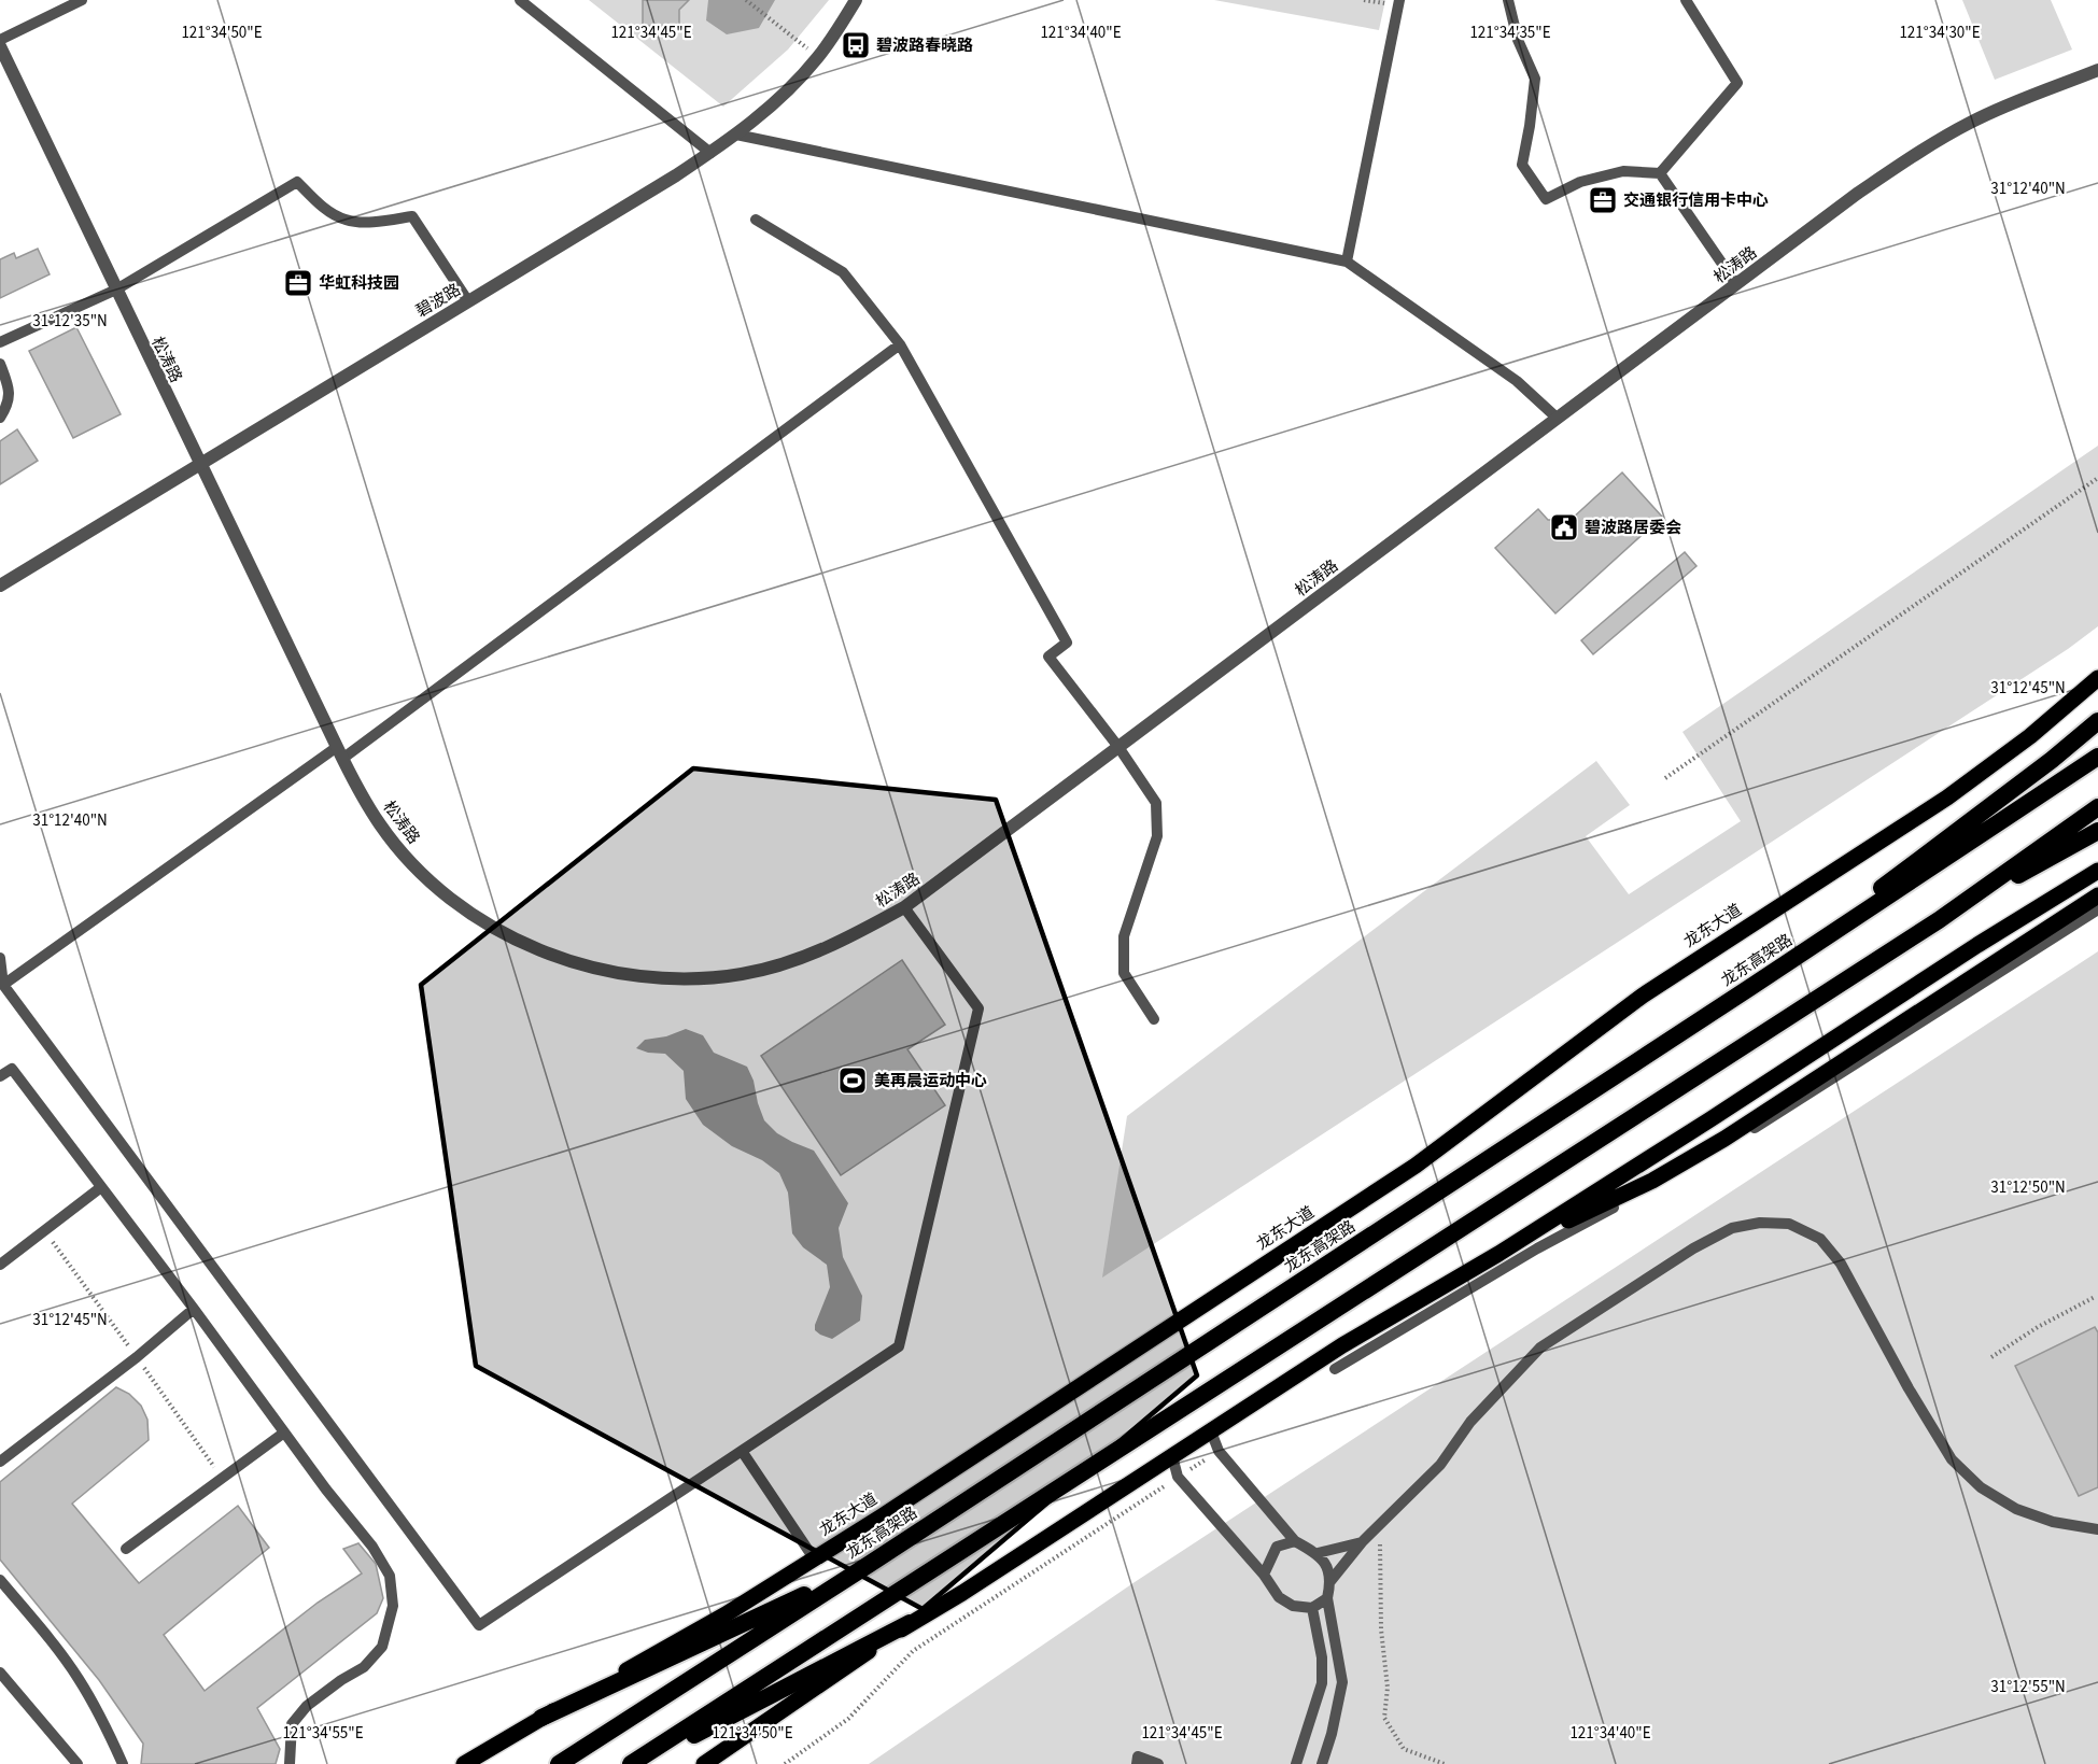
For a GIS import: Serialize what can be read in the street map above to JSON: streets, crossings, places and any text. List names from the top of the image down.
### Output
{
  "streets": {
    "highway": ["龙东高架路"],
    "main road": ["龙东大道"],
    "street": ["松涛路", "碧波路"]
  },
  "crossings": [
    ["松涛路", "碧波路"]
  ],
  "places": {
    "bus stop": ["碧波路春晓路"],
    "office": ["交通银行信用卡中心", "华虹科技园"],
    "public building": ["碧波路居委会"],
    "sports": ["美再晨运动中心"]
  },
  "coordinates": [
    "121°34'50\"E",
    "121°34'45\"E",
    "121°34'40\"E",
    "121°34'35\"E",
    "121°34'30\"E",
    "31°12'40\"N",
    "31°12'35\"N",
    "31°12'45\"N",
    "31°12'50\"N",
    "31°12'55\"N",
    "121°34'55\"E"
  ]
}
